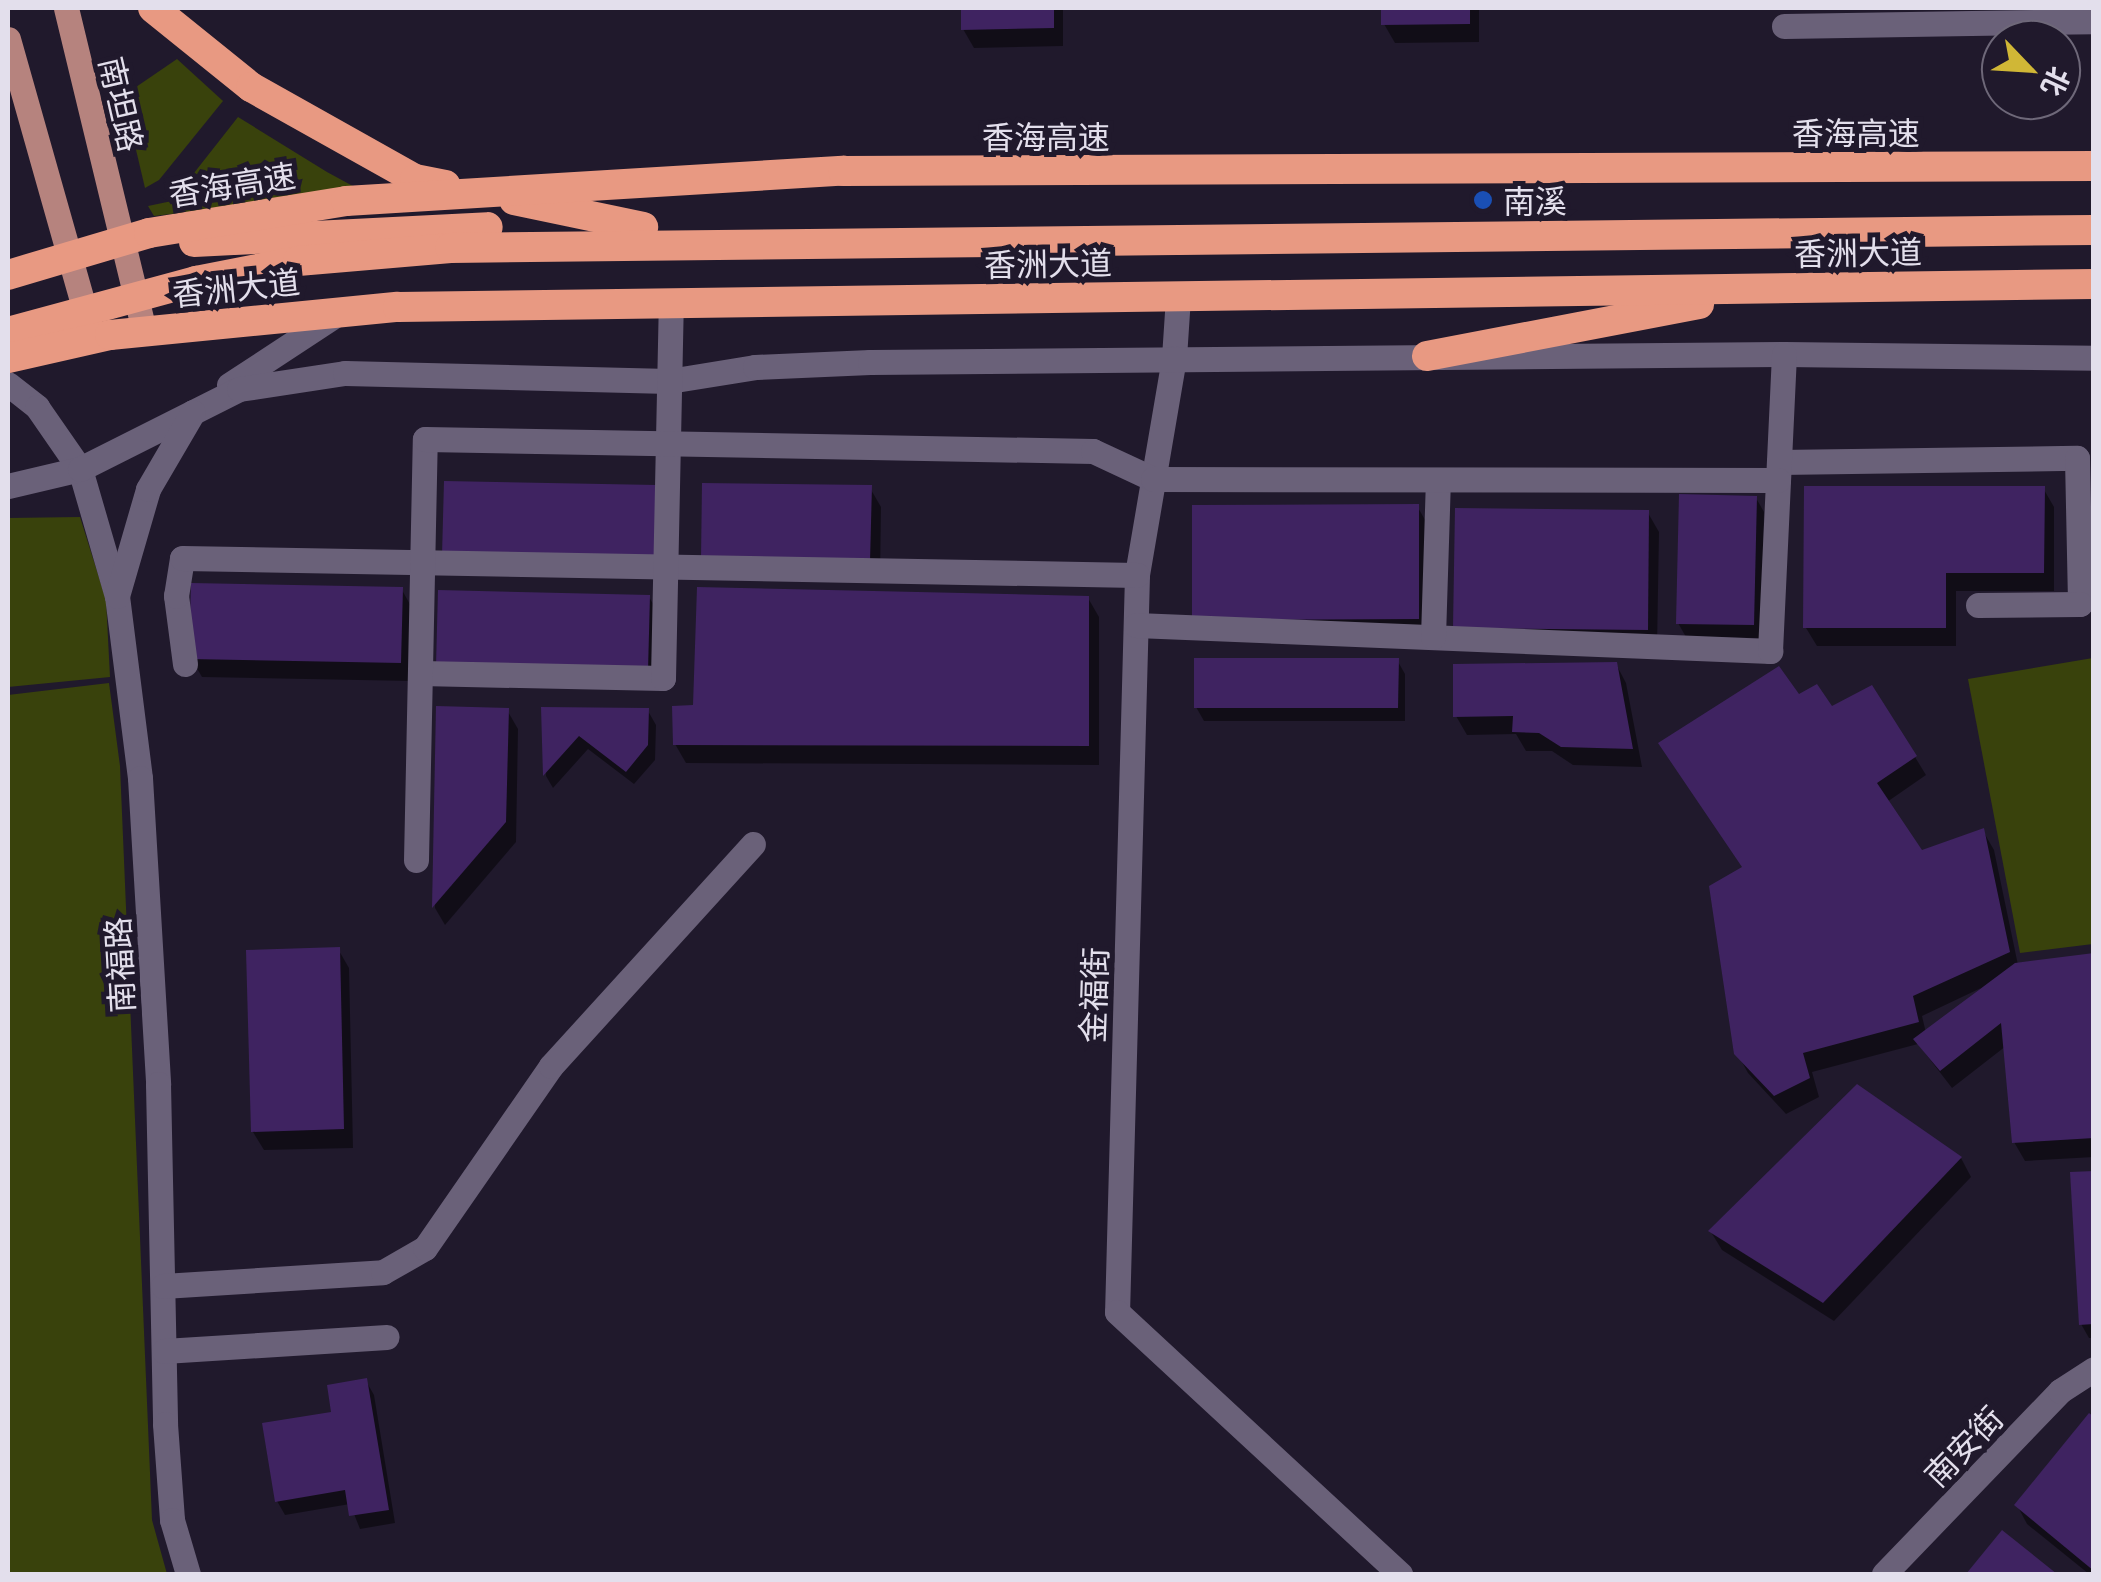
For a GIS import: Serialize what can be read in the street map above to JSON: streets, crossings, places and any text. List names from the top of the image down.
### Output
{
  "streets": {
    "highway": ["香海高速", "香洲大道"],
    "main road": ["南坦路"],
    "street": ["南福路", "金福街", "南安街"]
  },
  "crossings": [
    ["南坦路", "香洲大道"],
    ["香洲大道", "金福街"]
  ],
  "places": ["南溪"],
  "north": "bottom right"
}
